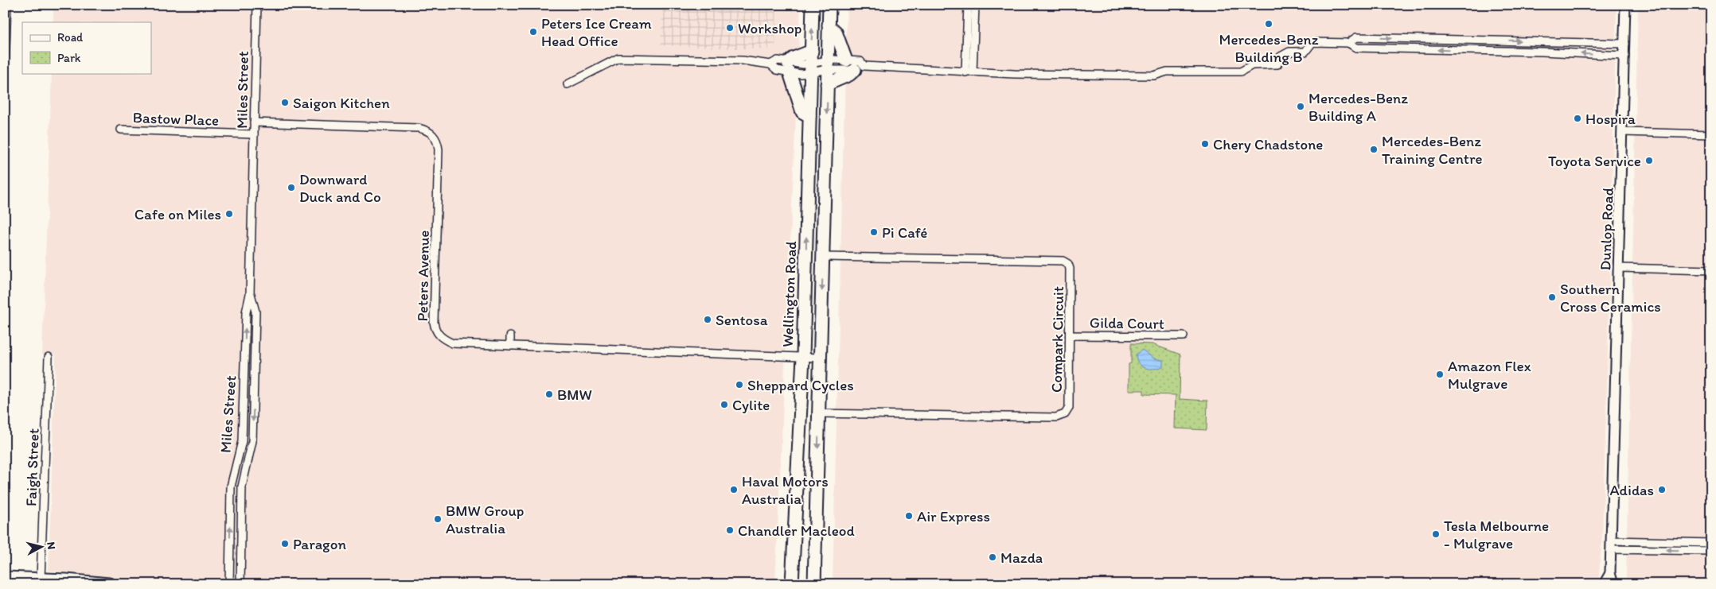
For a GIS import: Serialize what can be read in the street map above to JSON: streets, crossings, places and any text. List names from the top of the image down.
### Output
{
  "streets": {
    "highway": ["Wellington Road"],
    "street": [
      "Miles Street",
      "Bastow Place",
      "Dunlop Road",
      "Peters Avenue",
      "Gilda Court",
      "Compark Circuit",
      "Faigh Street"
    ]
  },
  "crossings": [
    ["Miles Street", "Bastow Place"],
    ["Miles Street", "Peters Avenue"],
    ["Peters Avenue", "Wellington Road"],
    ["Gilda Court", "Compark Circuit"]
  ],
  "places": [
    "Mercedes-Benz Building B",
    "Workshop",
    "Peters Ice Cream Head Office",
    "Saigon Kitchen",
    "Mercedes-Benz Building A",
    "Hospira",
    "Chery Chadstone",
    "Mercedes-Benz Training Centre",
    "Toyota Service",
    "Downward Duck and Co",
    "Cafe on Miles",
    "Pi Café",
    "Southern Cross Ceramics",
    "Sentosa",
    "Amazon Flex Mulgrave",
    "Sheppard Cycles",
    "BMW",
    "Cylite",
    "Haval Motors Australia",
    "Adidas",
    "Air Express",
    "BMW Group Australia",
    "Chandler Macleod",
    "Tesla Melbourne - Mulgrave",
    "Paragon",
    "Mazda"
  ],
  "legend": ["Road", "Park"],
  "north": "right"
}
